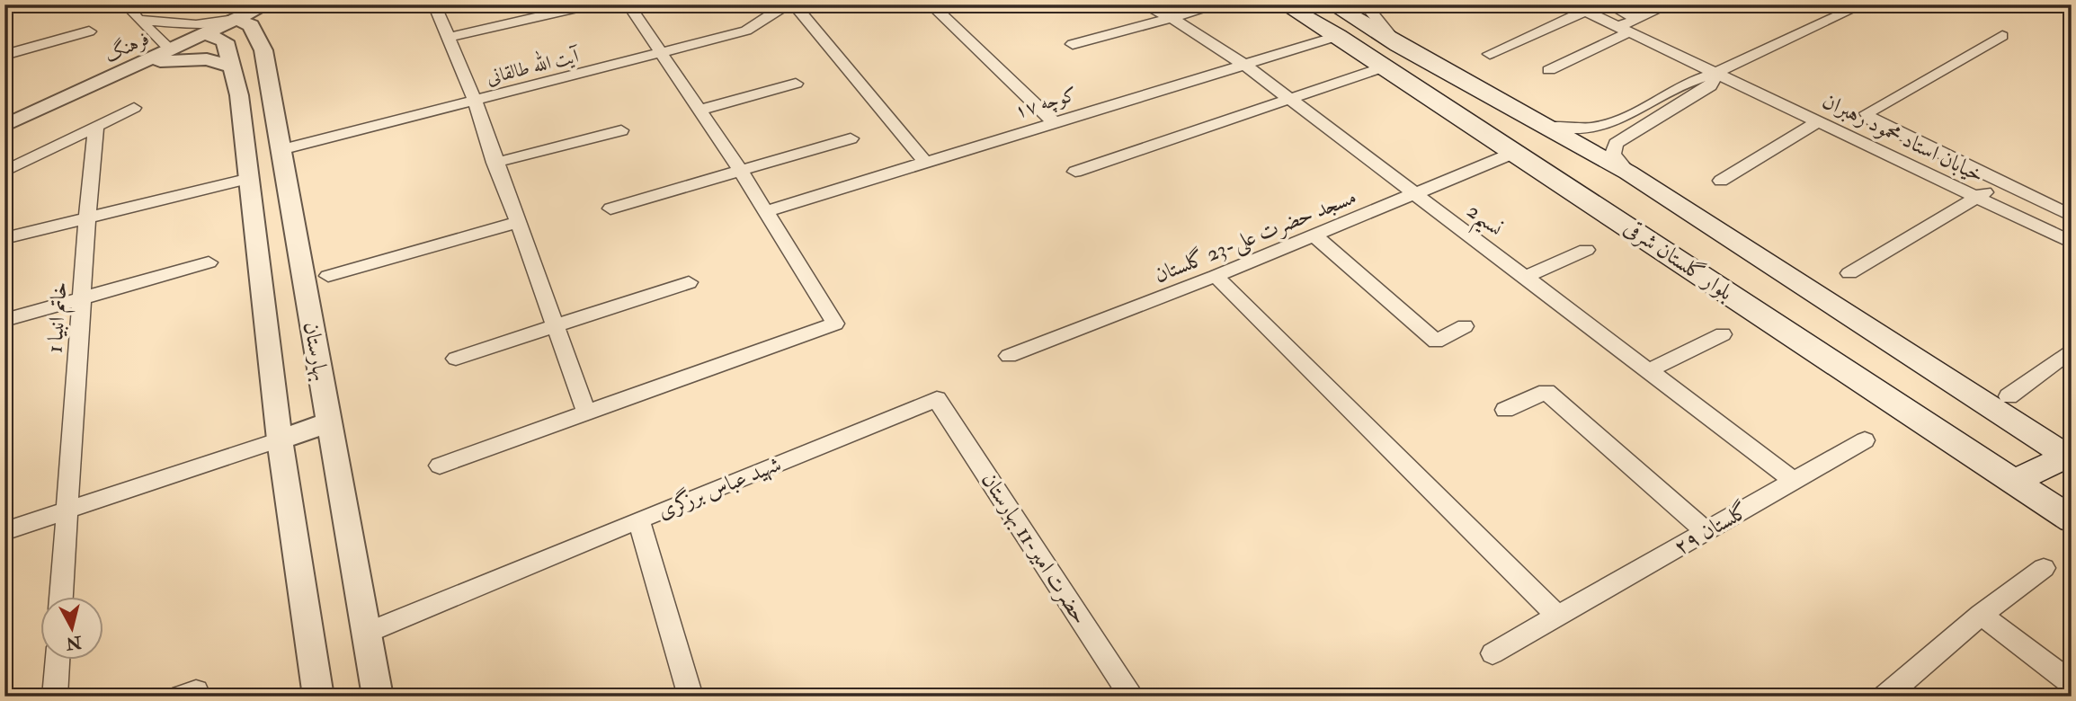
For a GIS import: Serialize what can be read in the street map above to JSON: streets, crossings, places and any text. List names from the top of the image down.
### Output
{
  "streets": {
    "main road": ["بلوار گلستان شرقی"],
    "street": [
      "فرهنگ",
      "آیت الله طالقانی",
      "کوچه ۱۷",
      "خیابان استاد محمود رهبران",
      "نسیم2",
      "مسجد حضرت علی-23 گلستان",
      "خاتم انبیا 1",
      "بهارستان",
      "شهید عباس برزگری",
      "گلستان ۲۹",
      "حضرت امیر-11 بهارستان"
    ]
  },
  "crossings": [
    ["فرهنگ", "بهارستان"],
    ["آیت الله طالقانی", "بهارستان"],
    ["کوچه ۱۷", "نسیم2"],
    ["کوچه ۱۷", "بلوار گلستان شرقی"],
    ["نسیم2", "مسجد حضرت علی-23 گلستان"],
    ["نسیم2", "گلستان ۲۹"],
    ["مسجد حضرت علی-23 گلستان", "بلوار گلستان شرقی"],
    ["شهید عباس برزگری", "حضرت امیر-11 بهارستان"]
  ],
  "north": "bottom"
}
